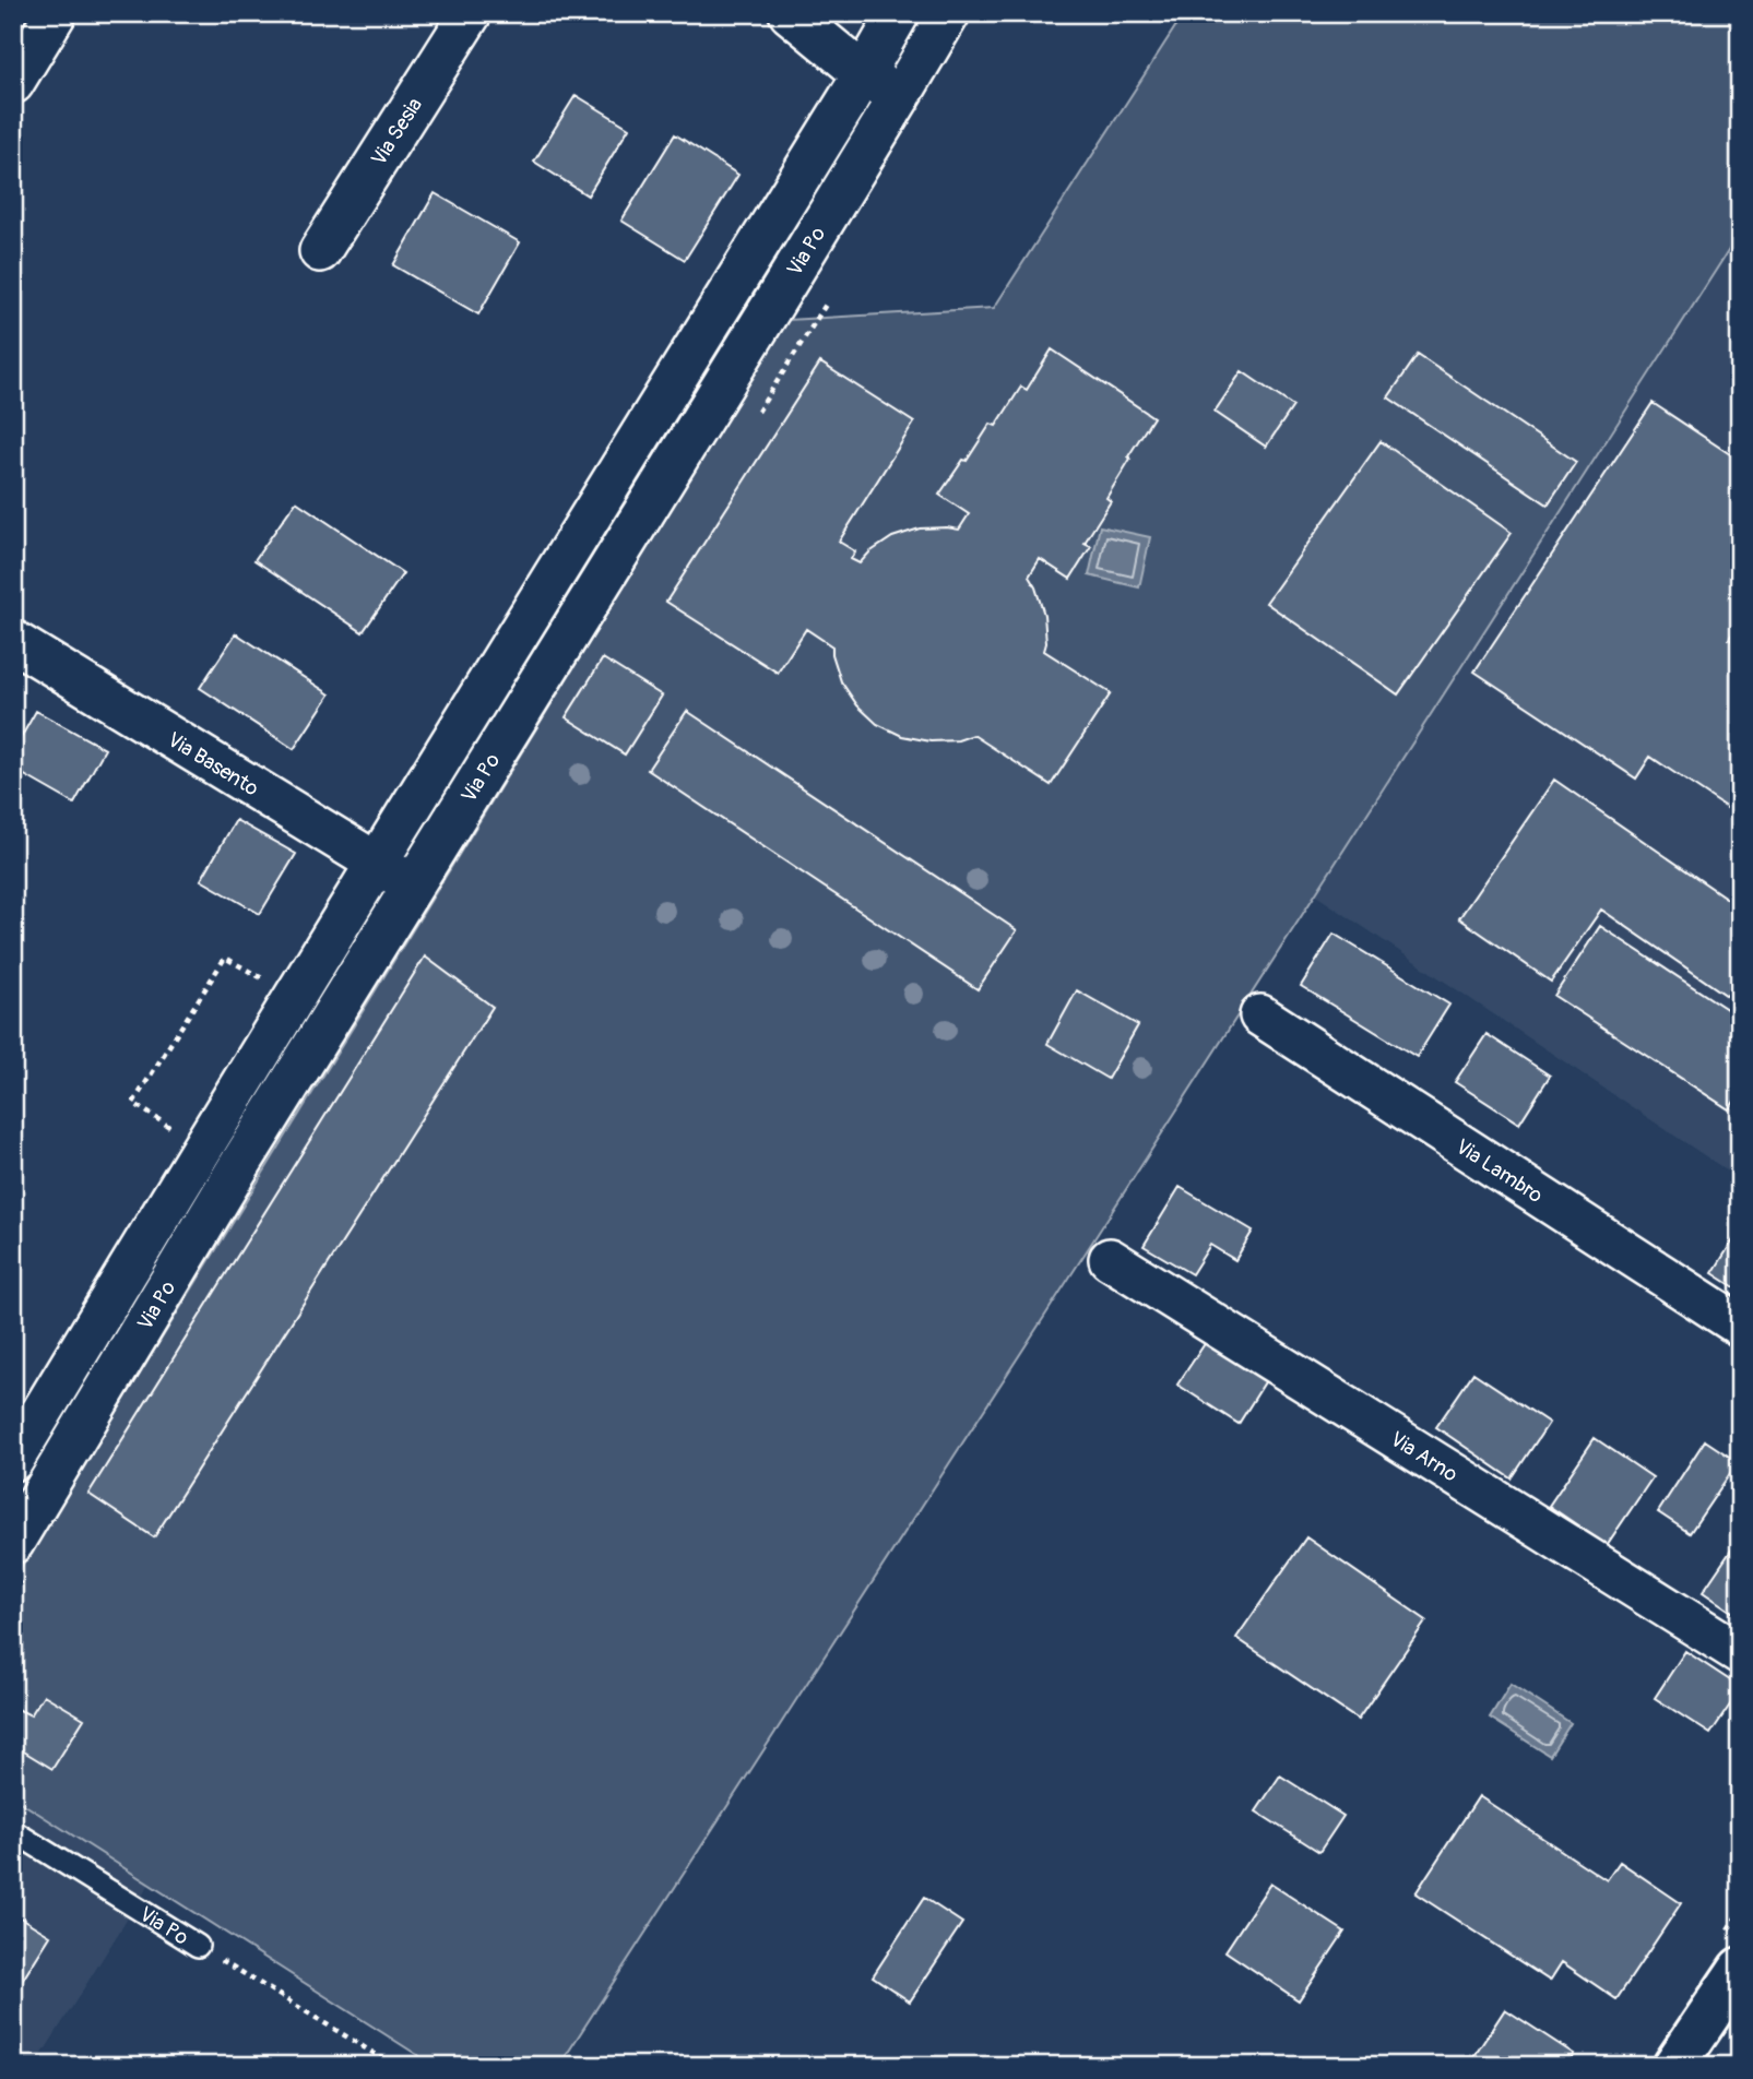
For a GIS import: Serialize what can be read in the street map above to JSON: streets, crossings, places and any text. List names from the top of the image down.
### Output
{
  "streets": {
    "street": [
      "Via Sesia",
      "Via Po",
      "Via Basento",
      "Via Lambro",
      "Via Arno"
    ]
  },
  "crossings": [
    ["Via Po", "Via Basento"]
  ]
}
